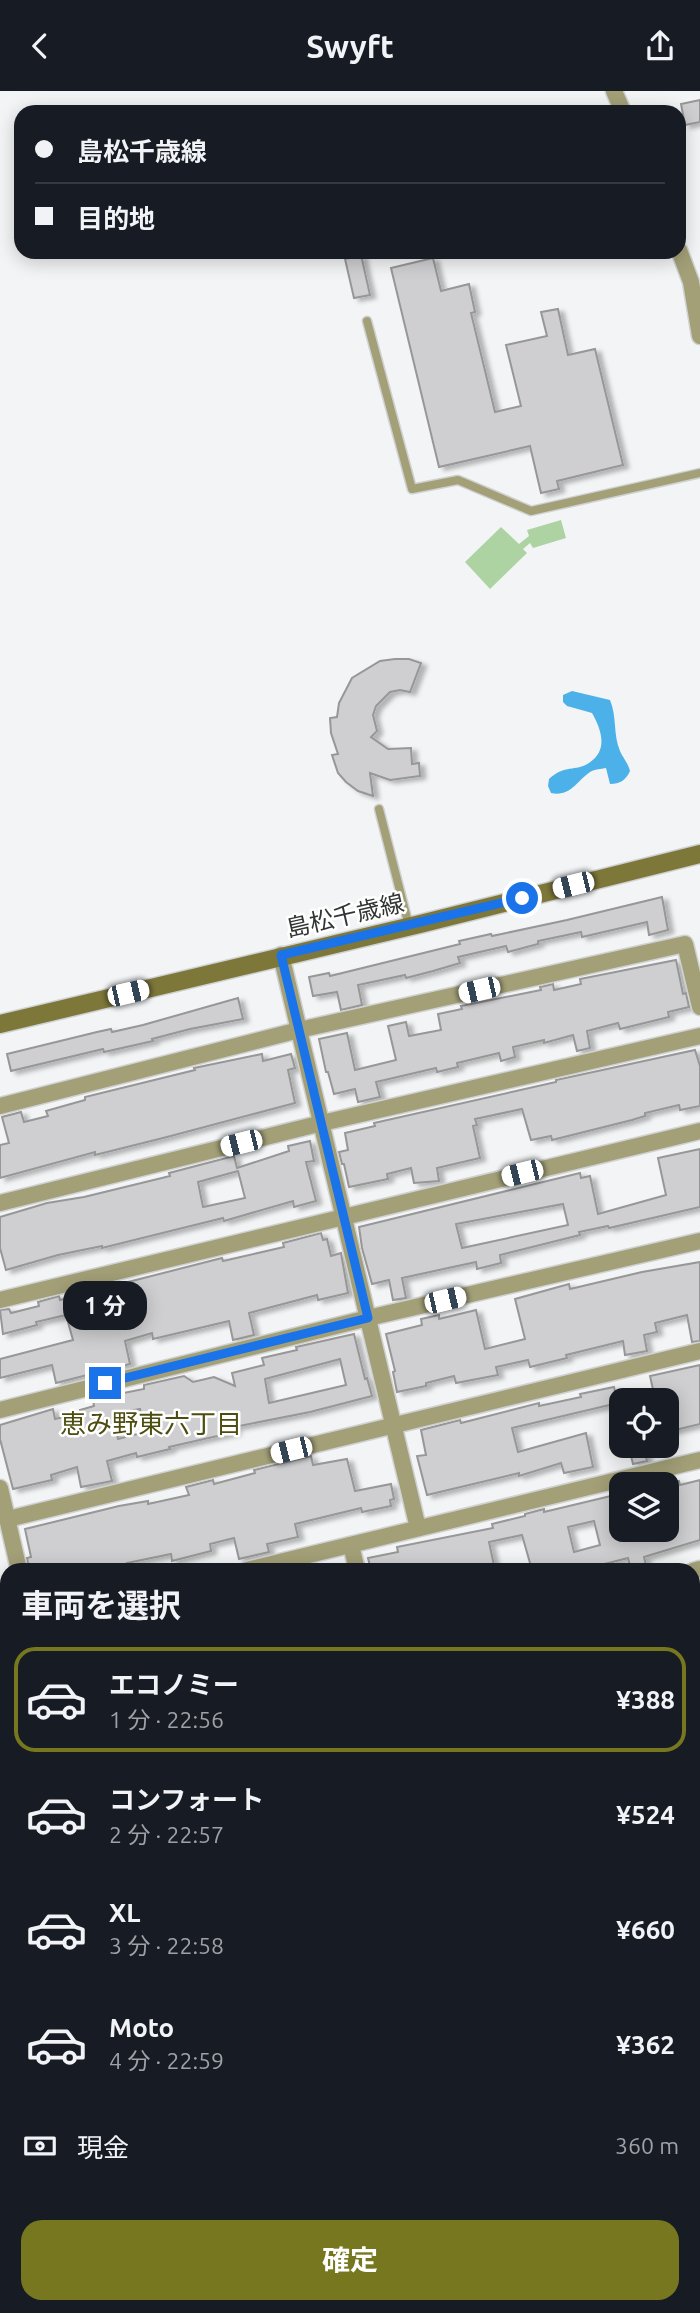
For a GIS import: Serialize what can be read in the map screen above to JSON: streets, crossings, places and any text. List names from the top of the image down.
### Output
{
  "streets": {
    "main road": ["島松千歳線"]
  },
  "districts": ["恵み野東六丁目"],
  "page": {
    "header": "Swyft",
    "banner": ["島松千歳線", "目的地"],
    "bubble": "1 分",
    "heading": "車両を選択",
    "list": [
      {
        "name": "エコノミー",
        "note": "1 分 · 22:56",
        "value": "¥388"
      },
      {
        "name": "コンフォート",
        "note": "2 分 · 22:57",
        "value": "¥524"
      },
      {
        "name": "XL",
        "note": "3 分 · 22:58",
        "value": "¥660"
      },
      {
        "name": "Moto",
        "note": "4 分 · 22:59",
        "value": "¥362"
      }
    ],
    "pay": ["現金", "360 m"],
    "buttons": "確定"
  }
}
